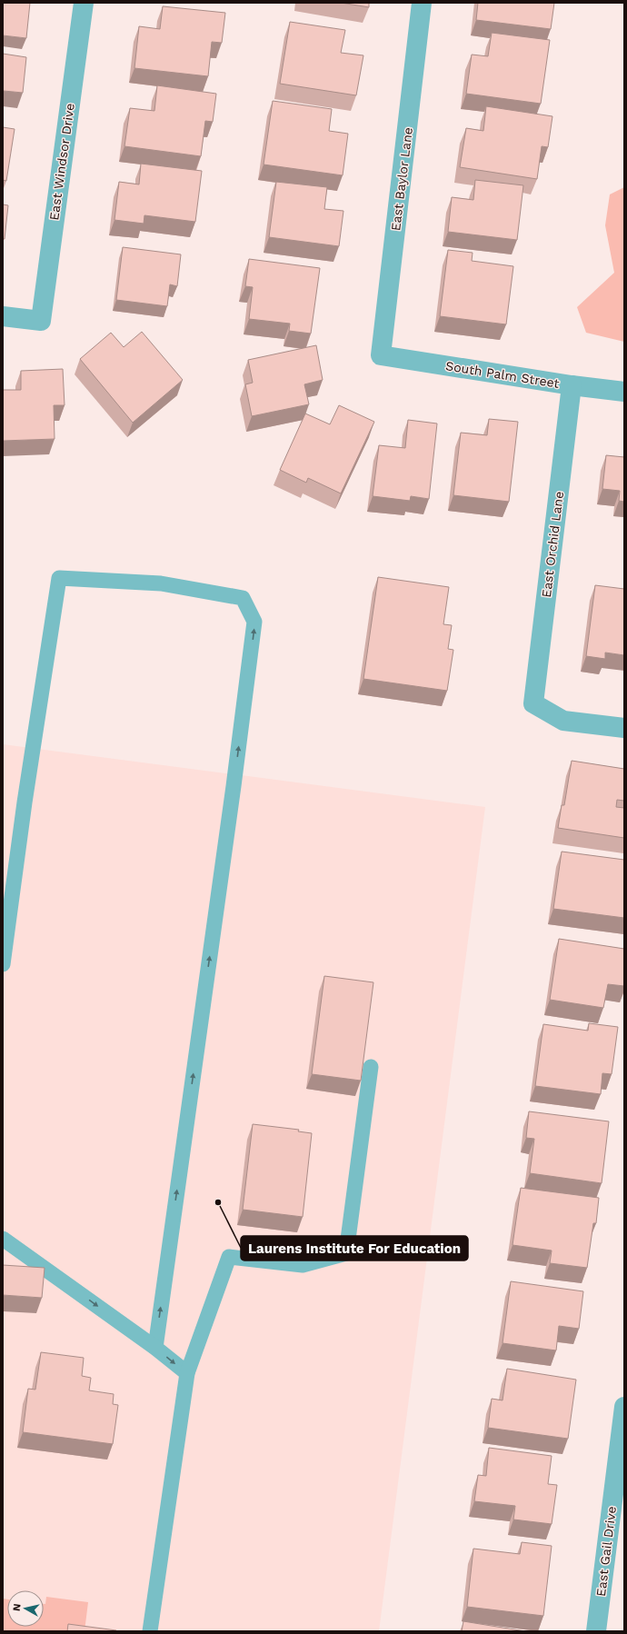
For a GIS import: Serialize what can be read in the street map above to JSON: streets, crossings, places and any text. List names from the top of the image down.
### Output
{
  "streets": {
    "street": [
      "East Windsor Drive",
      "East Baylor Lane",
      "South Palm Street",
      "East Orchid Lane",
      "East Gail Drive"
    ]
  },
  "crossings": [
    ["East Baylor Lane", "South Palm Street"],
    ["South Palm Street", "East Orchid Lane"]
  ],
  "places": ["Laurens Institute For Education"],
  "north": "left"
}
